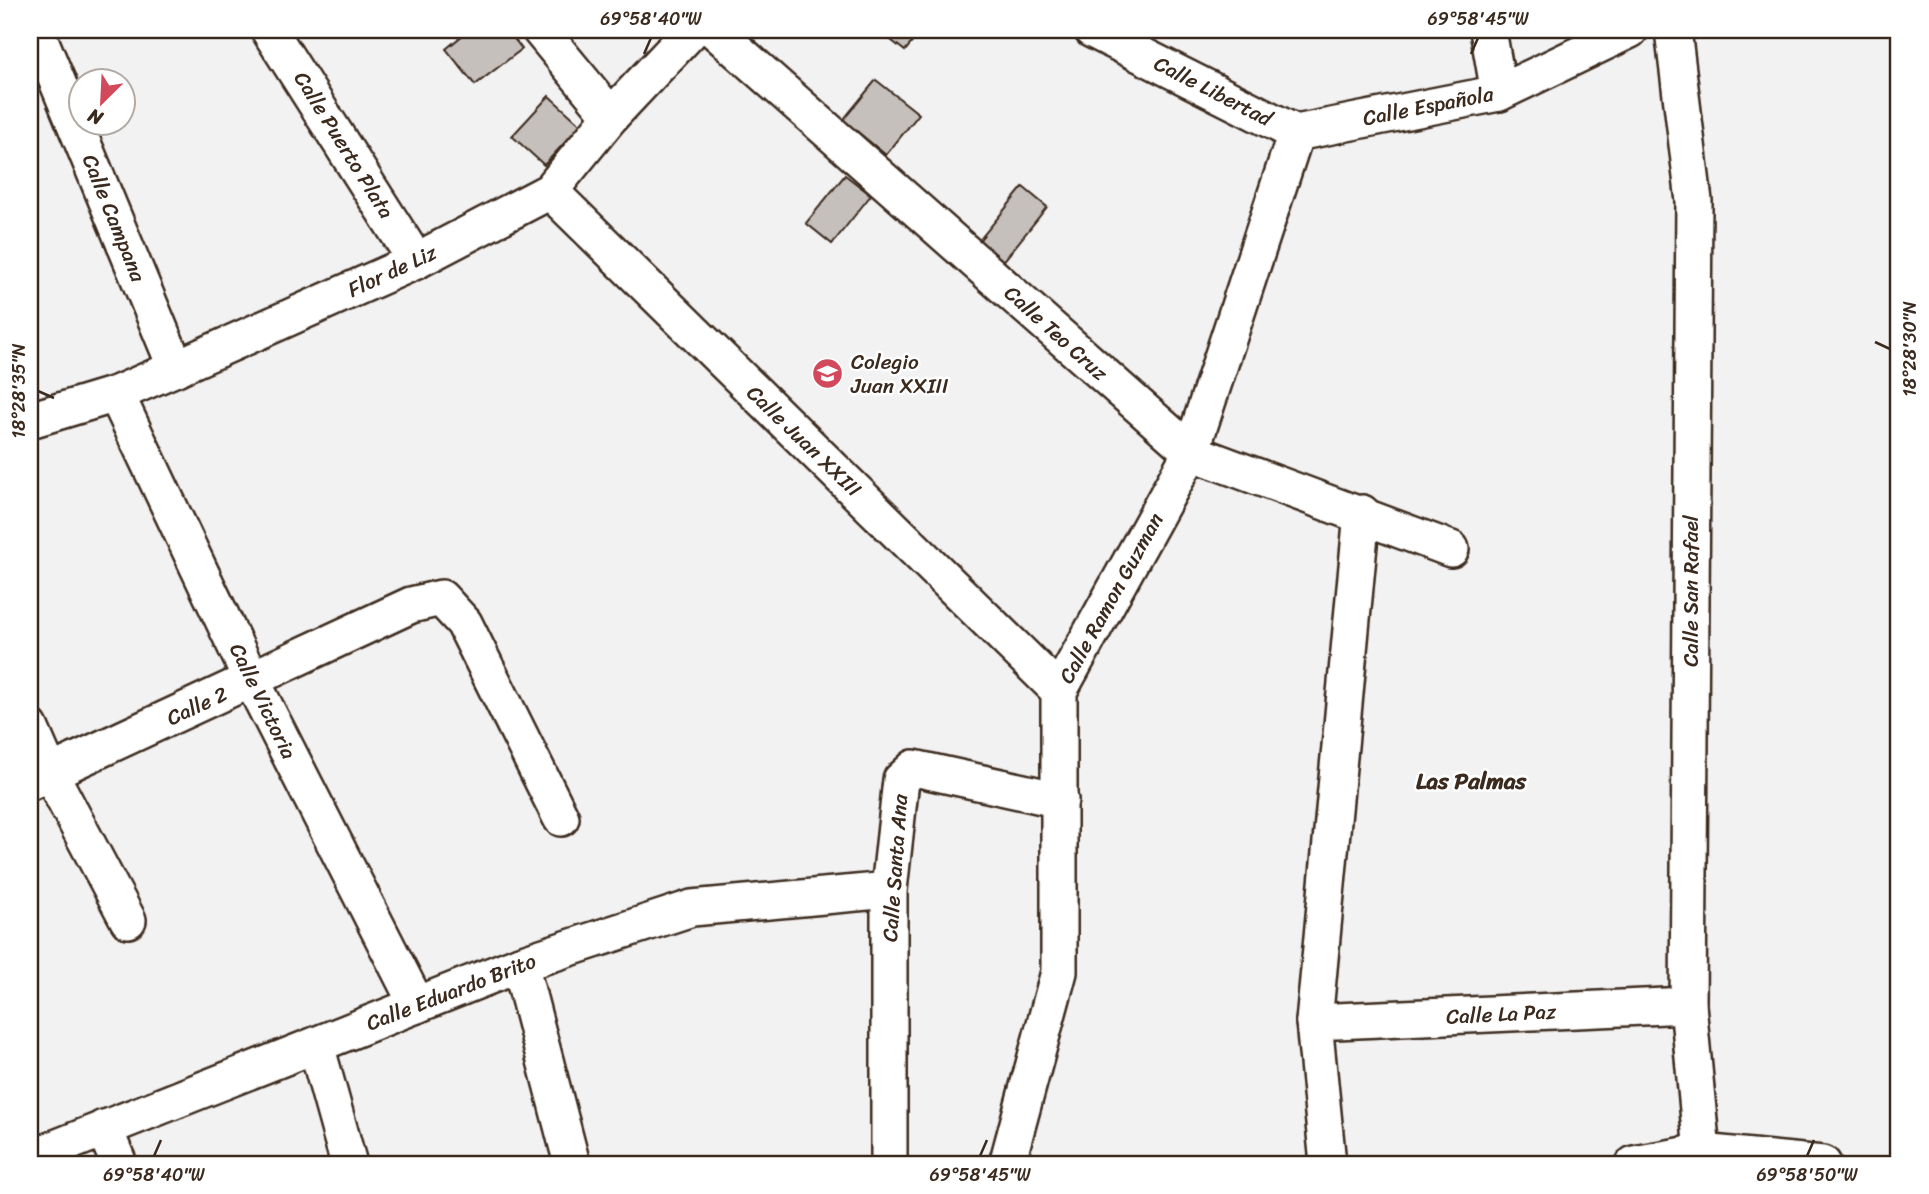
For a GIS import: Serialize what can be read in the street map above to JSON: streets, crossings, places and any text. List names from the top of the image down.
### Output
{
  "streets": {
    "street": [
      "Calle Libertad",
      "Calle Española",
      "Calle Puerto Plata",
      "Calle Campana",
      "Flor de Liz",
      "Calle Teo Cruz",
      "Calle Juan XXIII",
      "Calle San Rafael",
      "Calle Ramon Guzman",
      "Calle Victoria",
      "Calle 2",
      "Calle Santa Ana",
      "Calle Eduardo Brito",
      "Calle La Paz"
    ]
  },
  "crossings": [
    ["Calle Libertad", "Calle Española"],
    ["Calle Libertad", "Calle Ramon Guzman"],
    ["Calle Española", "Calle Ramon Guzman"],
    ["Calle Puerto Plata", "Flor de Liz"],
    ["Calle Campana", "Flor de Liz"],
    ["Flor de Liz", "Calle Juan XXIII"],
    ["Flor de Liz", "Calle Victoria"],
    ["Calle Teo Cruz", "Calle Ramon Guzman"],
    ["Calle Juan XXIII", "Calle Ramon Guzman"],
    ["Calle San Rafael", "Calle La Paz"],
    ["Calle Ramon Guzman", "Calle Santa Ana"],
    ["Calle Victoria", "Calle 2"],
    ["Calle Victoria", "Calle Eduardo Brito"],
    ["Calle Santa Ana", "Calle Eduardo Brito"]
  ],
  "districts": ["Las Palmas"],
  "places": {
    "school or university": ["Colegio Juan XXIII"]
  },
  "north": "bottom left",
  "coordinates": [
    "69°58'40\"W",
    "69°58'45\"W",
    "18°28'30\"N",
    "18°28'35\"N",
    "69°58'50\"W"
  ]
}
